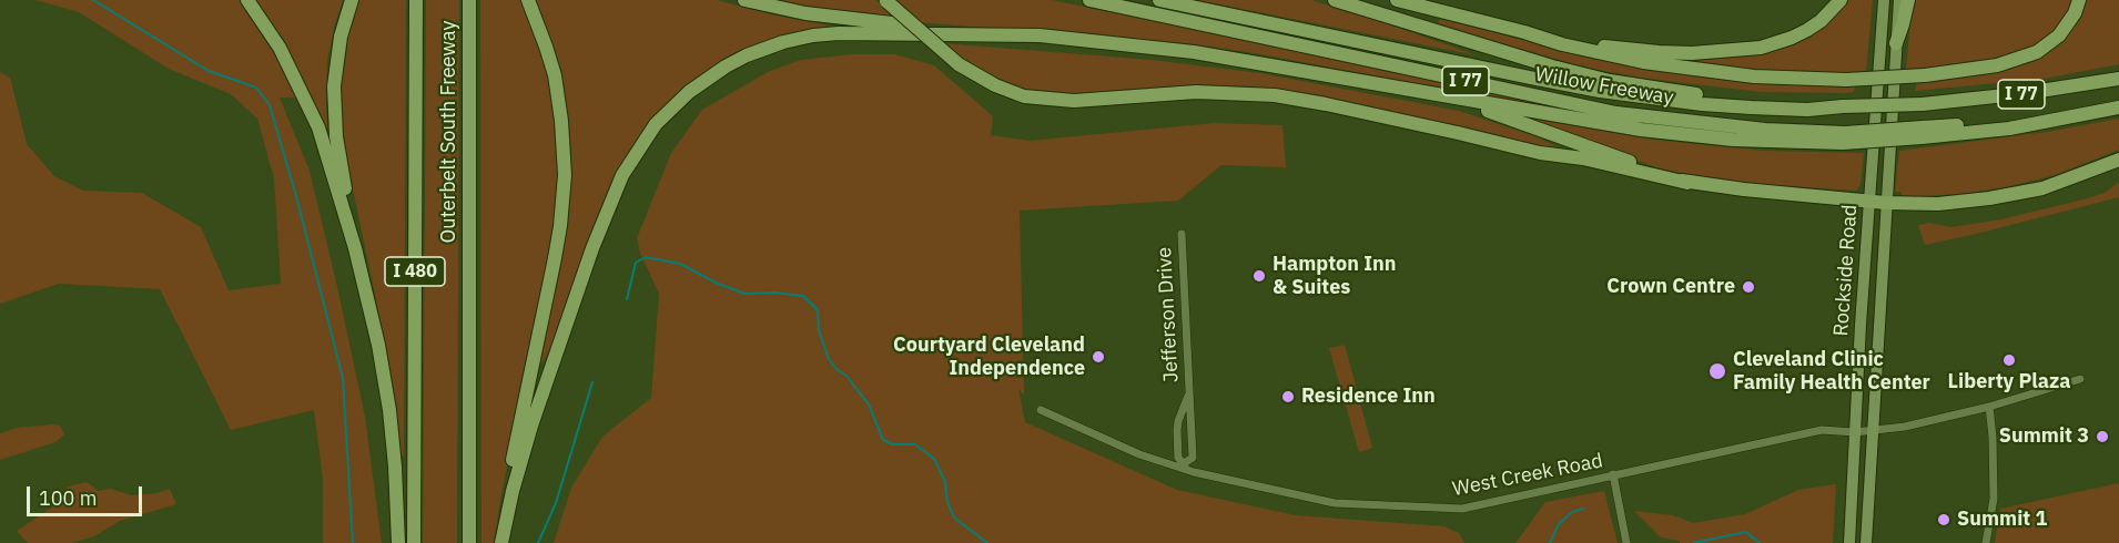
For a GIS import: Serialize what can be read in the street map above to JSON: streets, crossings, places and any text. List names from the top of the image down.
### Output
{
  "streets": {
    "highway": [
      "I 77",
      "Willow Freeway",
      "Outerbelt South Freeway",
      "I 480"
    ],
    "main road": ["Rockside Road"],
    "street": ["Jefferson Drive", "West Creek Road"]
  },
  "crossings": [
    ["Rockside Road", "West Creek Road"],
    ["Jefferson Drive", "West Creek Road"]
  ],
  "places": [
    "Hampton Inn & Suites",
    "Crown Centre",
    "Courtyard Cleveland Independence",
    "Liberty Plaza",
    "Cleveland Clinic Family Health Center",
    "Residence Inn",
    "Summit 3",
    "Summit 1"
  ],
  "scale_bar": "100 m"
}
